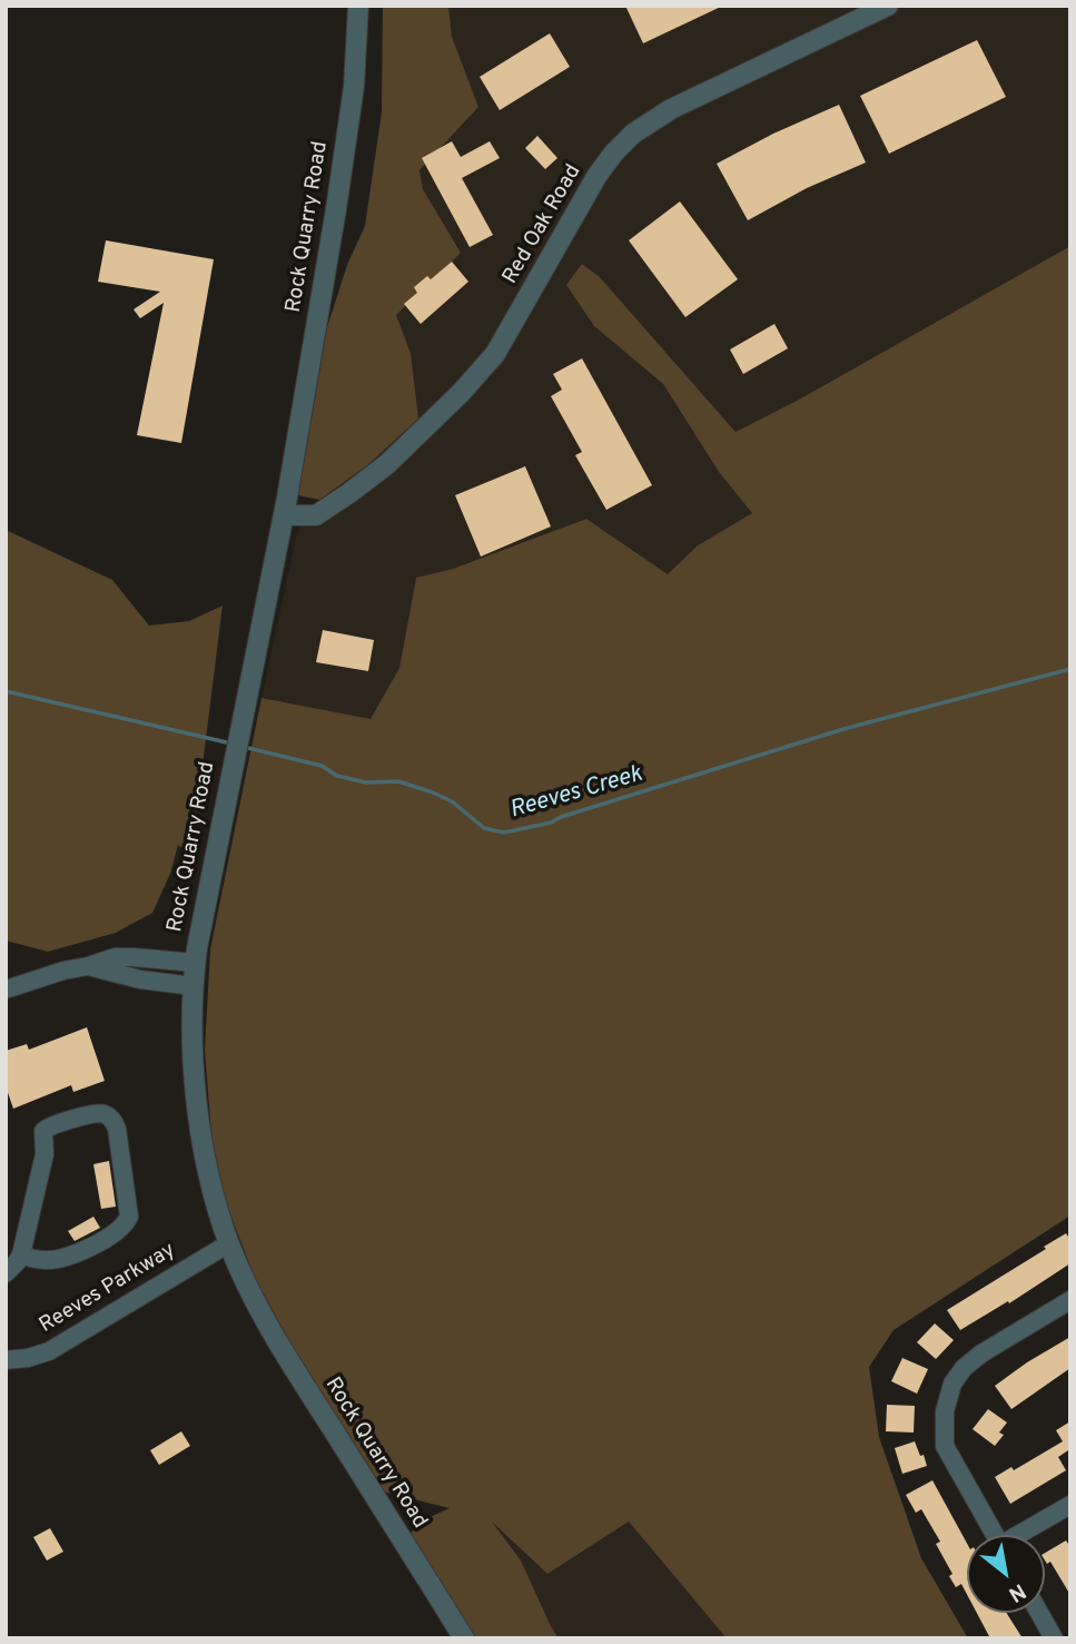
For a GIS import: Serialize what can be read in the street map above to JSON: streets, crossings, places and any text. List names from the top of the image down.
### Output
{
  "streets": {
    "street": ["Red Oak Road", "Rock Quarry Road", "Reeves Parkway"]
  },
  "crossings": [
    ["Red Oak Road", "Rock Quarry Road"],
    ["Rock Quarry Road", "Reeves Parkway"]
  ],
  "water": ["Reeves Creek"],
  "north": "bottom right"
}
